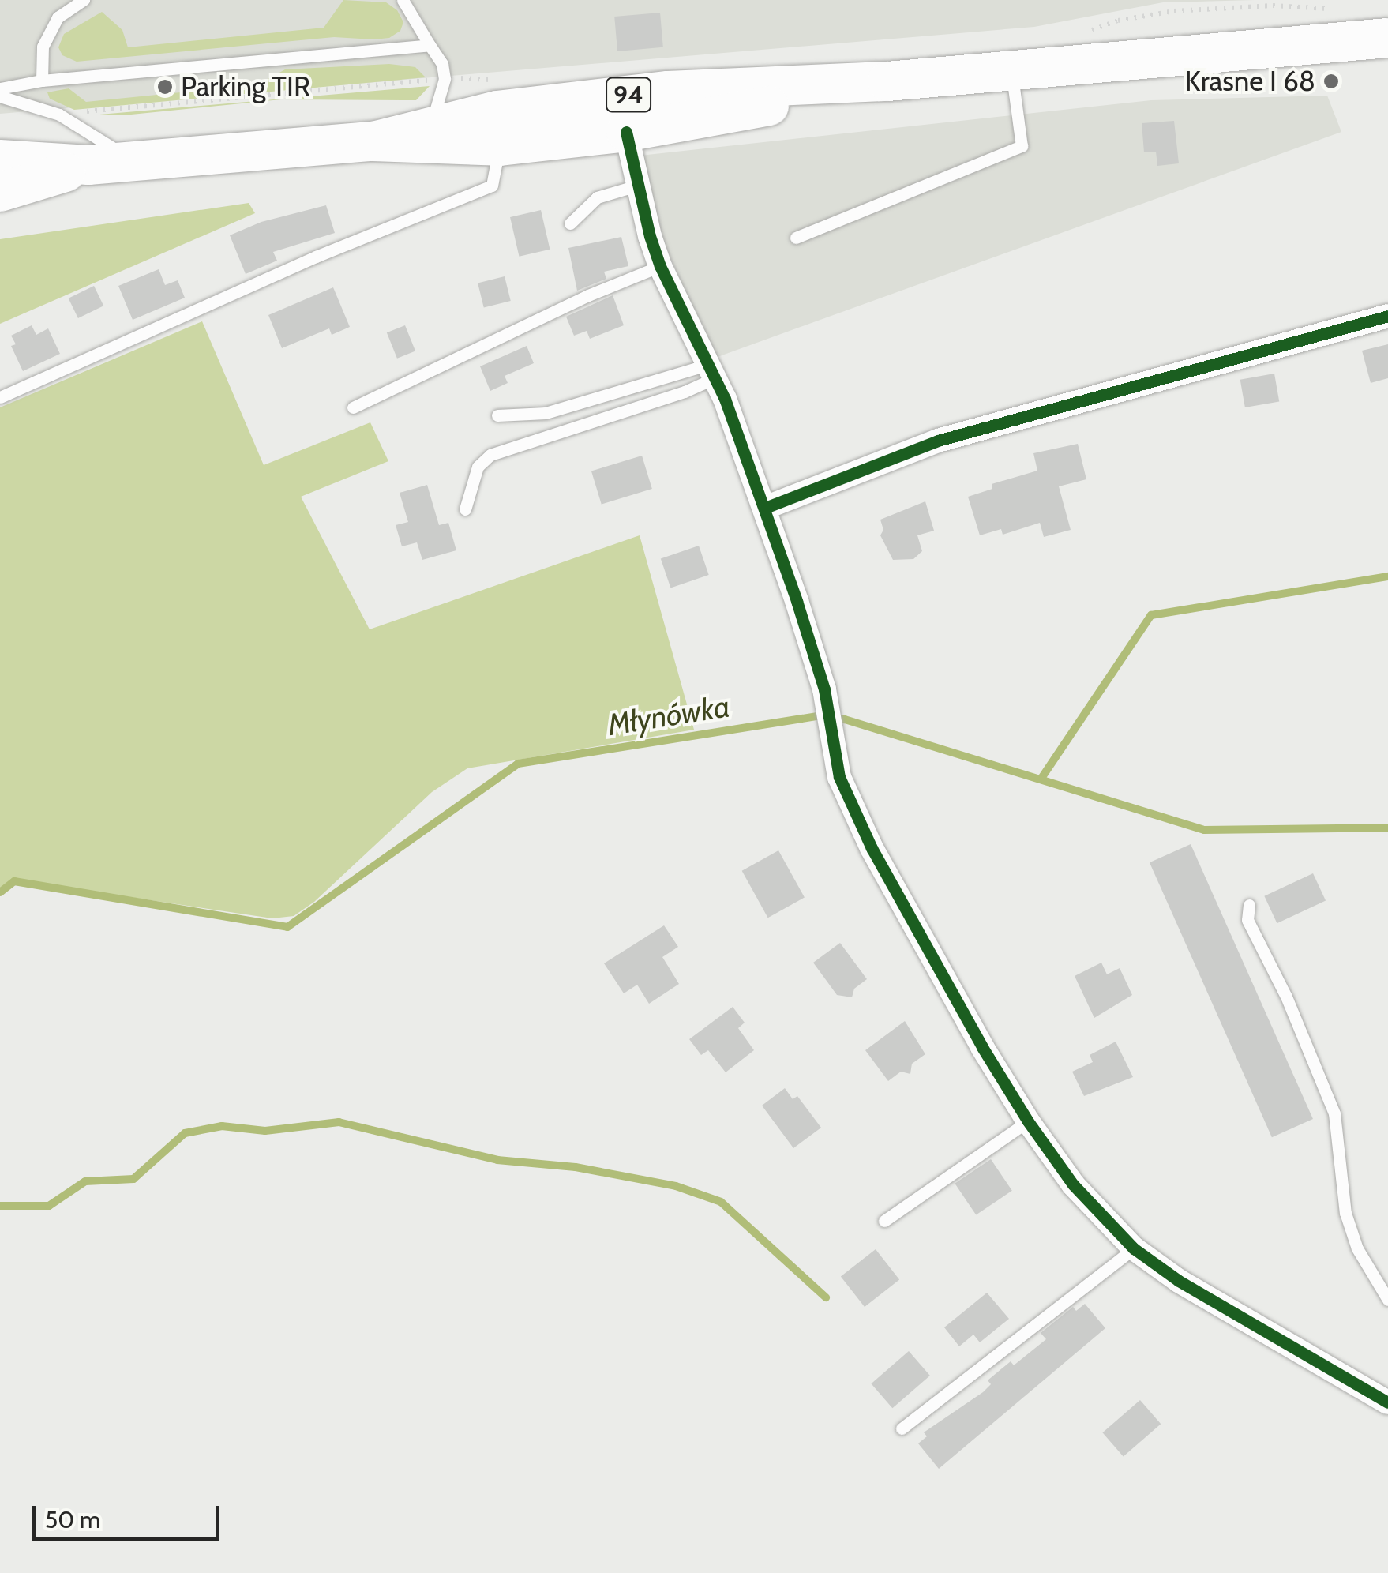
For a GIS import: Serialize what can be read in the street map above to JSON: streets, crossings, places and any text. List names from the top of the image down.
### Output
{
  "streets": {
    "main road": ["94"]
  },
  "water": ["Młynówka"],
  "places": ["Krasne I 68", "Parking TIR"],
  "scale_bar": "50 m"
}
